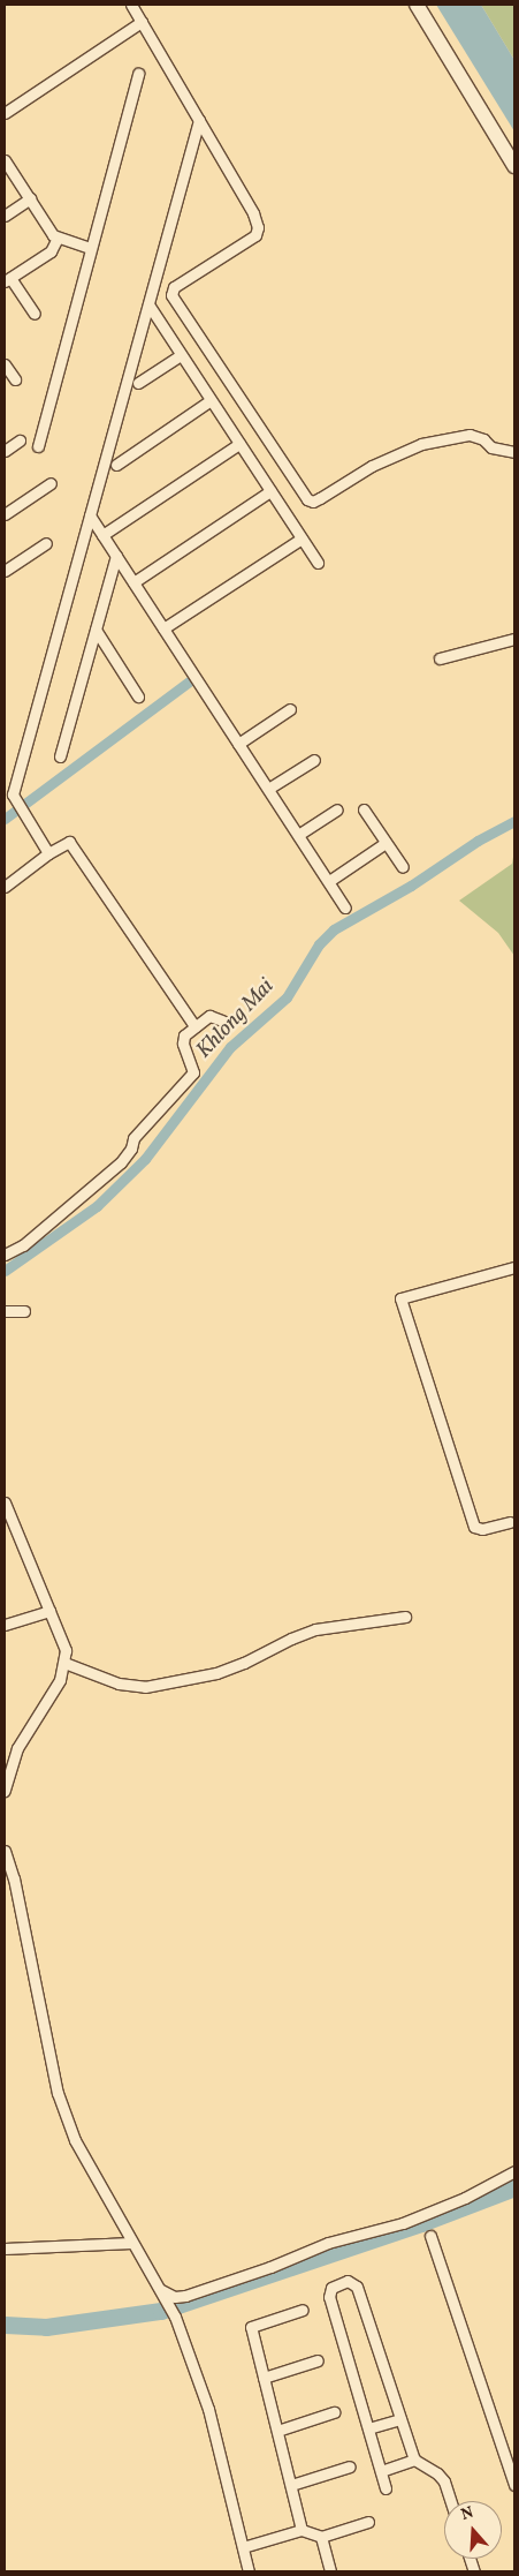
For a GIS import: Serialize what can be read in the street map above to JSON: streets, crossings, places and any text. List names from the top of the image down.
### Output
{
  "water": ["Khlong Mai"],
  "north": "top"
}
